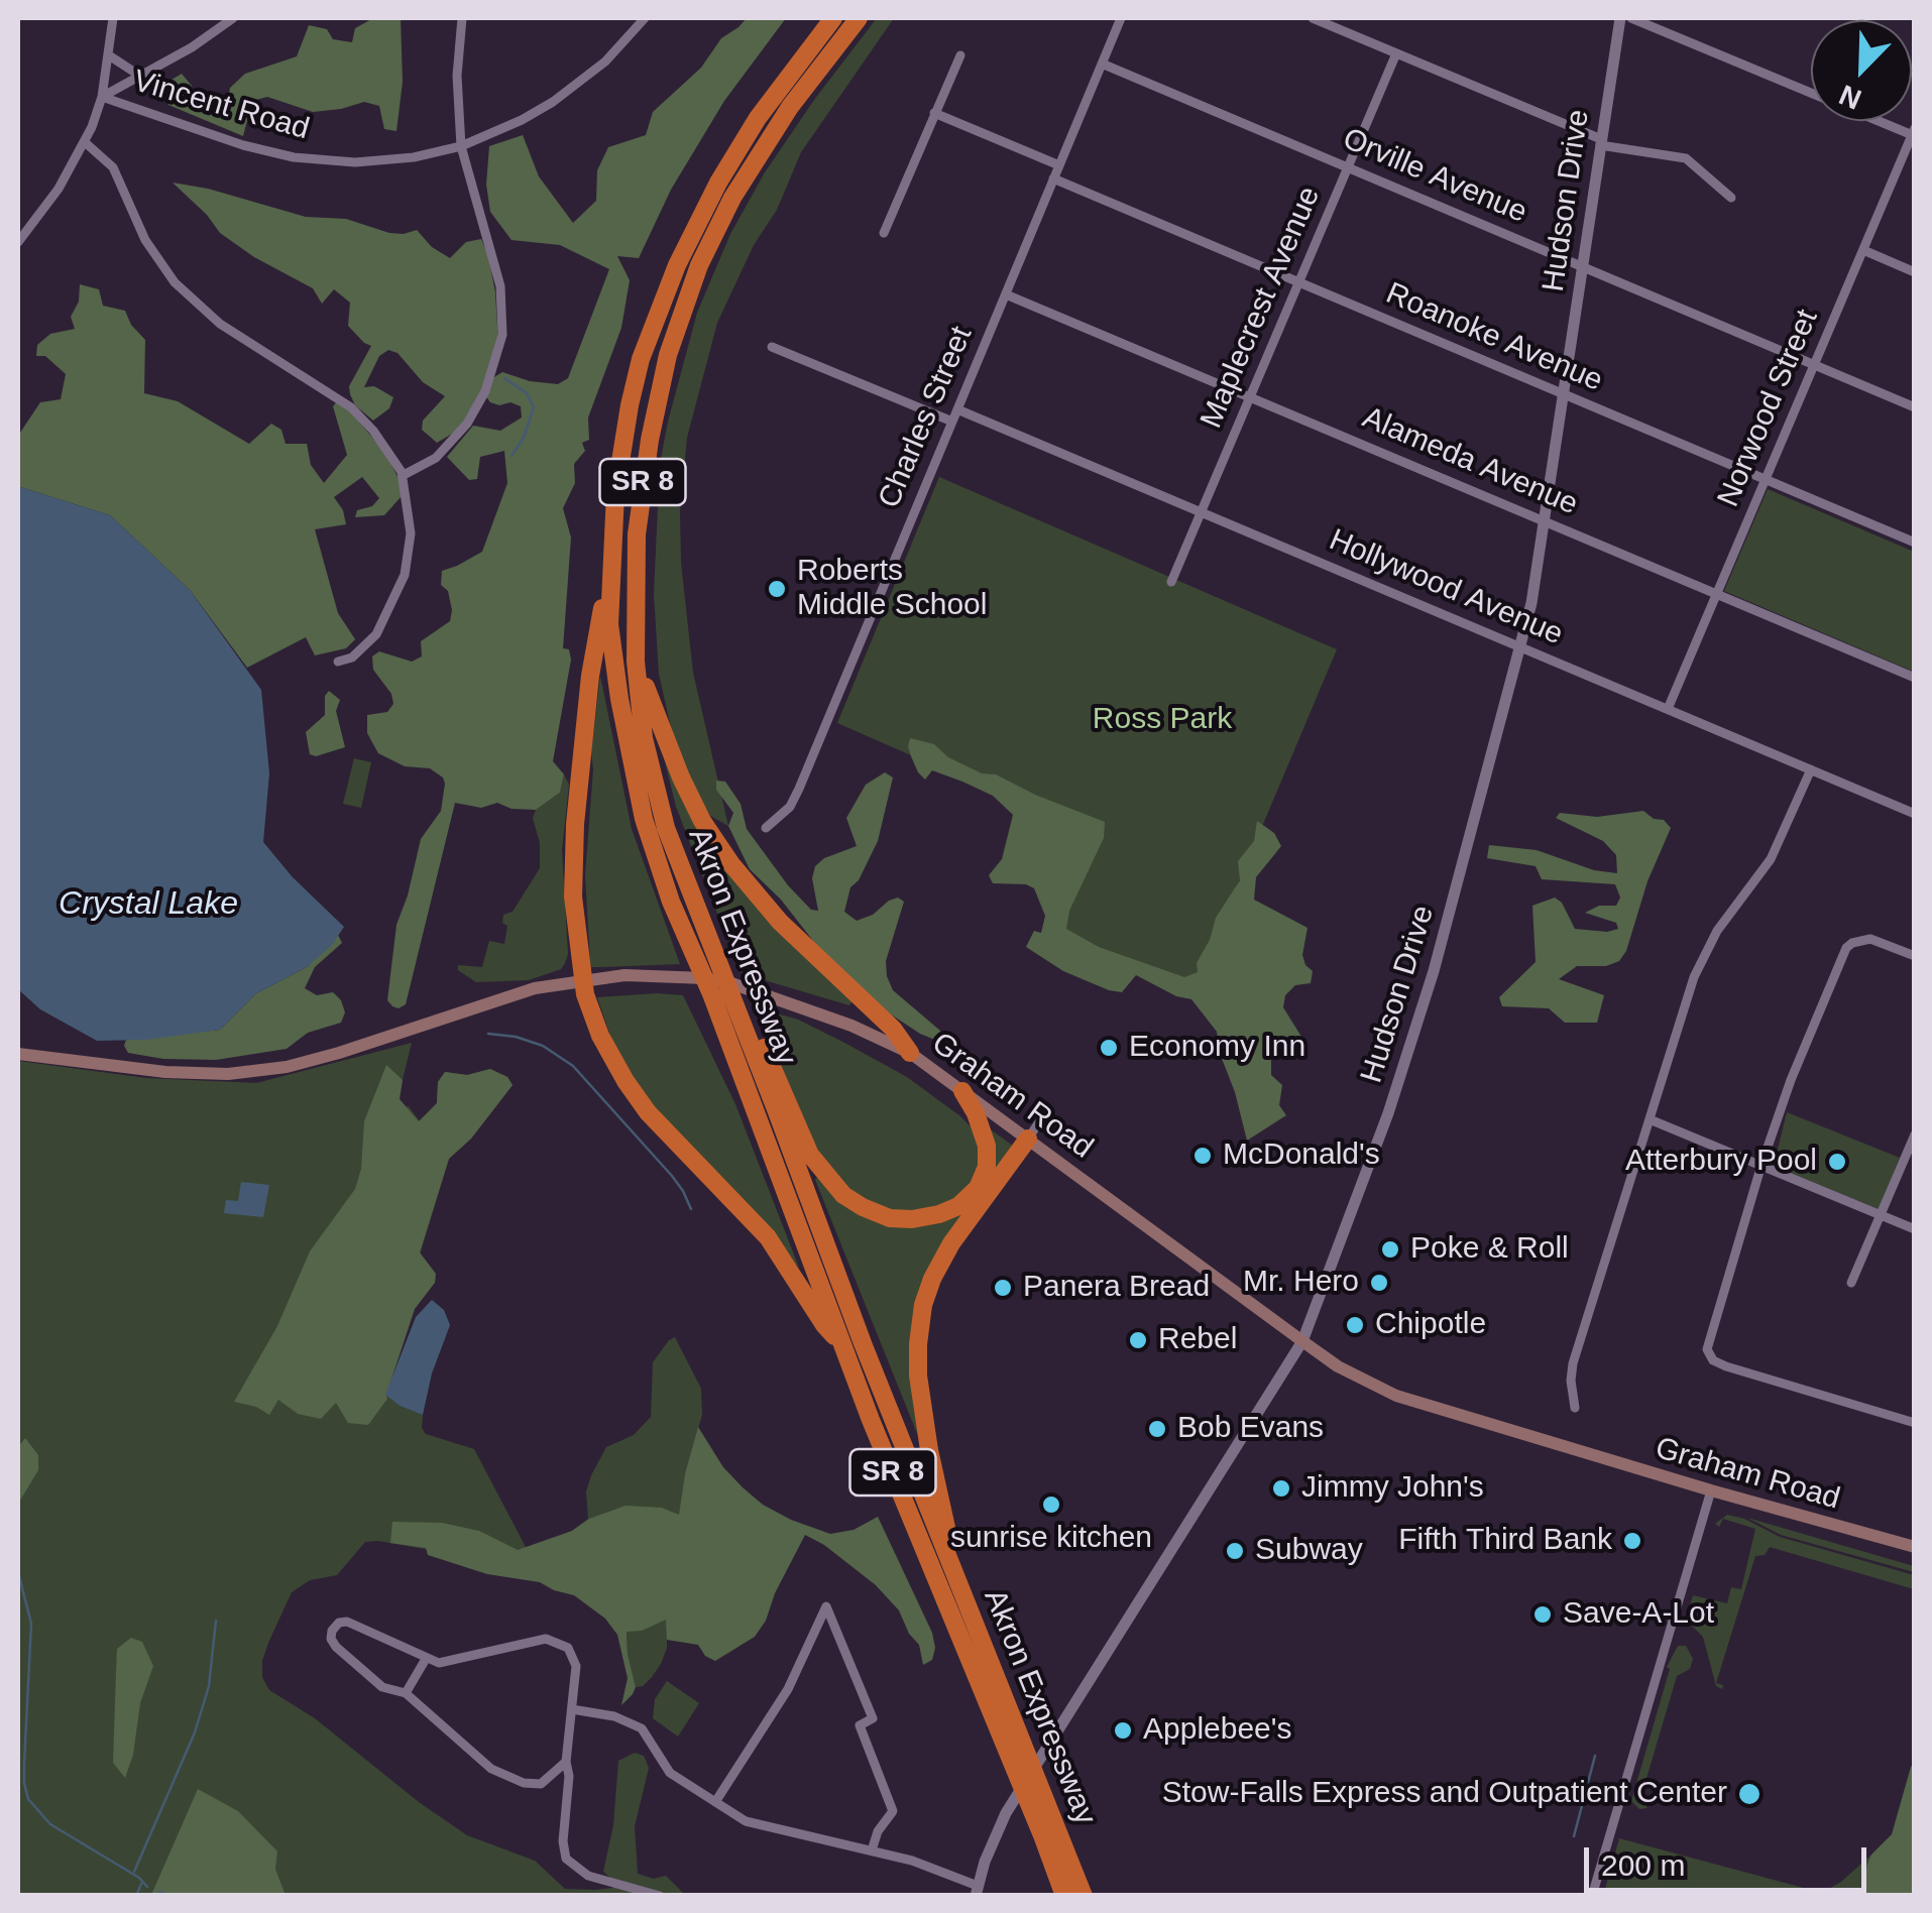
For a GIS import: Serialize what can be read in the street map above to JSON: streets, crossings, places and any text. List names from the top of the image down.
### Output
{
  "streets": {
    "highway": ["SR 8", "Akron Expressway"],
    "main road": ["Graham Road"],
    "street": [
      "Vincent Road",
      "Orville Avenue",
      "Hudson Drive",
      "Maplecrest Avenue",
      "Roanoke Avenue",
      "Norwood Street",
      "Charles Street",
      "Alameda Avenue",
      "Hollywood Avenue"
    ]
  },
  "crossings": [
    ["Orville Avenue", "Hudson Drive"],
    ["Orville Avenue", "Maplecrest Avenue"],
    ["Orville Avenue", "Norwood Street"],
    ["Orville Avenue", "Charles Street"],
    ["Hudson Drive", "Roanoke Avenue"],
    ["Hudson Drive", "Alameda Avenue"],
    ["Hudson Drive", "Hollywood Avenue"],
    ["Hudson Drive", "Graham Road"],
    ["Maplecrest Avenue", "Roanoke Avenue"],
    ["Maplecrest Avenue", "Alameda Avenue"],
    ["Maplecrest Avenue", "Hollywood Avenue"],
    ["Roanoke Avenue", "Norwood Street"],
    ["Roanoke Avenue", "Charles Street"],
    ["Norwood Street", "Alameda Avenue"],
    ["Norwood Street", "Hollywood Avenue"],
    ["Charles Street", "Alameda Avenue"],
    ["Charles Street", "Hollywood Avenue"]
  ],
  "water": ["Crystal Lake"],
  "parks": ["Ross Park"],
  "places": [
    "Roberts Middle School",
    "Economy Inn",
    "McDonald's",
    "Atterbury Pool",
    "Poke & Roll",
    "Mr. Hero",
    "Panera Bread",
    "Chipotle",
    "Rebel",
    "Bob Evans",
    "Jimmy John's",
    "sunrise kitchen",
    "Fifth Third Bank",
    "Subway",
    "Save-A-Lot",
    "Applebee's",
    "Stow-Falls Express and Outpatient Center"
  ],
  "scale_bar": "200 m",
  "north": "bottom left"
}
